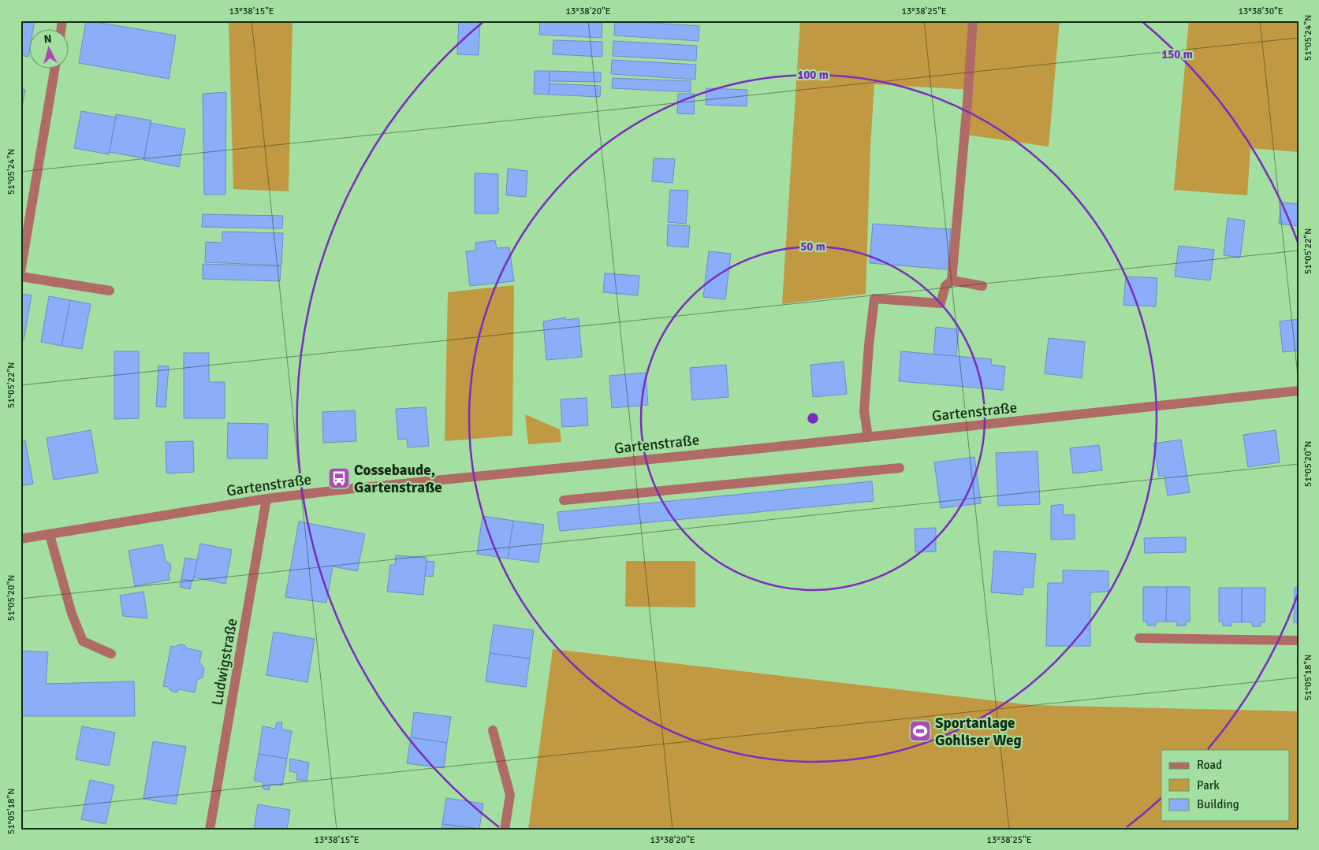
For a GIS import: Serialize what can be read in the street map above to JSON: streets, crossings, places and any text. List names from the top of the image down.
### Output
{
  "streets": {
    "street": ["Gartenstraße", "Ludwigstraße"]
  },
  "crossings": [
    ["Gartenstraße", "Ludwigstraße"]
  ],
  "places": {
    "bus stop": ["Cossebaude, Gartenstraße"],
    "sports": ["Sportanlage Gohliser Weg"]
  },
  "legend": ["Road", "Park", "Building"],
  "north": "top",
  "coordinates": [
    "13°38'15\"E",
    "13°38'20\"E",
    "13°38'25\"E",
    "13°38'30\"E",
    "51°05'24\"N",
    "51°05'22\"N",
    "51°05'20\"N",
    "51°05'18\"N"
  ],
  "rings": ["150 m", "100 m", "50 m"]
}
